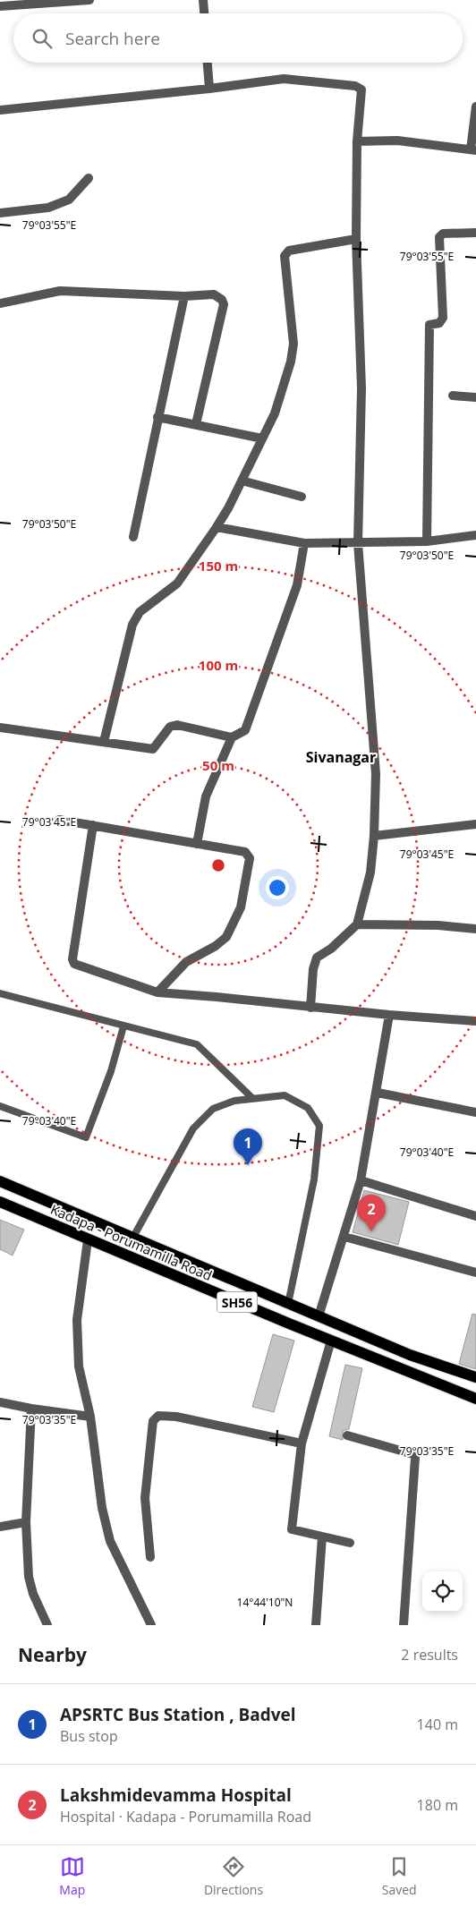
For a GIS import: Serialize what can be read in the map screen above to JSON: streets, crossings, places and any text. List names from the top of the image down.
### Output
{
  "streets": {
    "main road": ["Kadapa - Porumamilla Road", "SH56"]
  },
  "districts": ["Sivanagar"],
  "page": {
    "search": "Search here",
    "pins": ["1", "2"],
    "heading": ["Nearby", "2 results"],
    "list": [
      {
        "mark": "1",
        "name": "APSRTC Bus Station , Badvel",
        "note": "Bus stop",
        "value": "140 m"
      },
      {
        "mark": "2",
        "name": "Lakshmidevamma Hospital",
        "note": "Hospital · Kadapa - Porumamilla Road",
        "value": "180 m"
      }
    ],
    "nav": ["Map", "Directions", "Saved"]
  },
  "coordinates": [
    "79°03'55\"E",
    "79°03'50\"E",
    "79°03'45\"E",
    "79°03'40\"E",
    "79°03'35\"E",
    "14°44'10\"N"
  ],
  "rings": ["150 m", "100 m", "50 m"]
}
